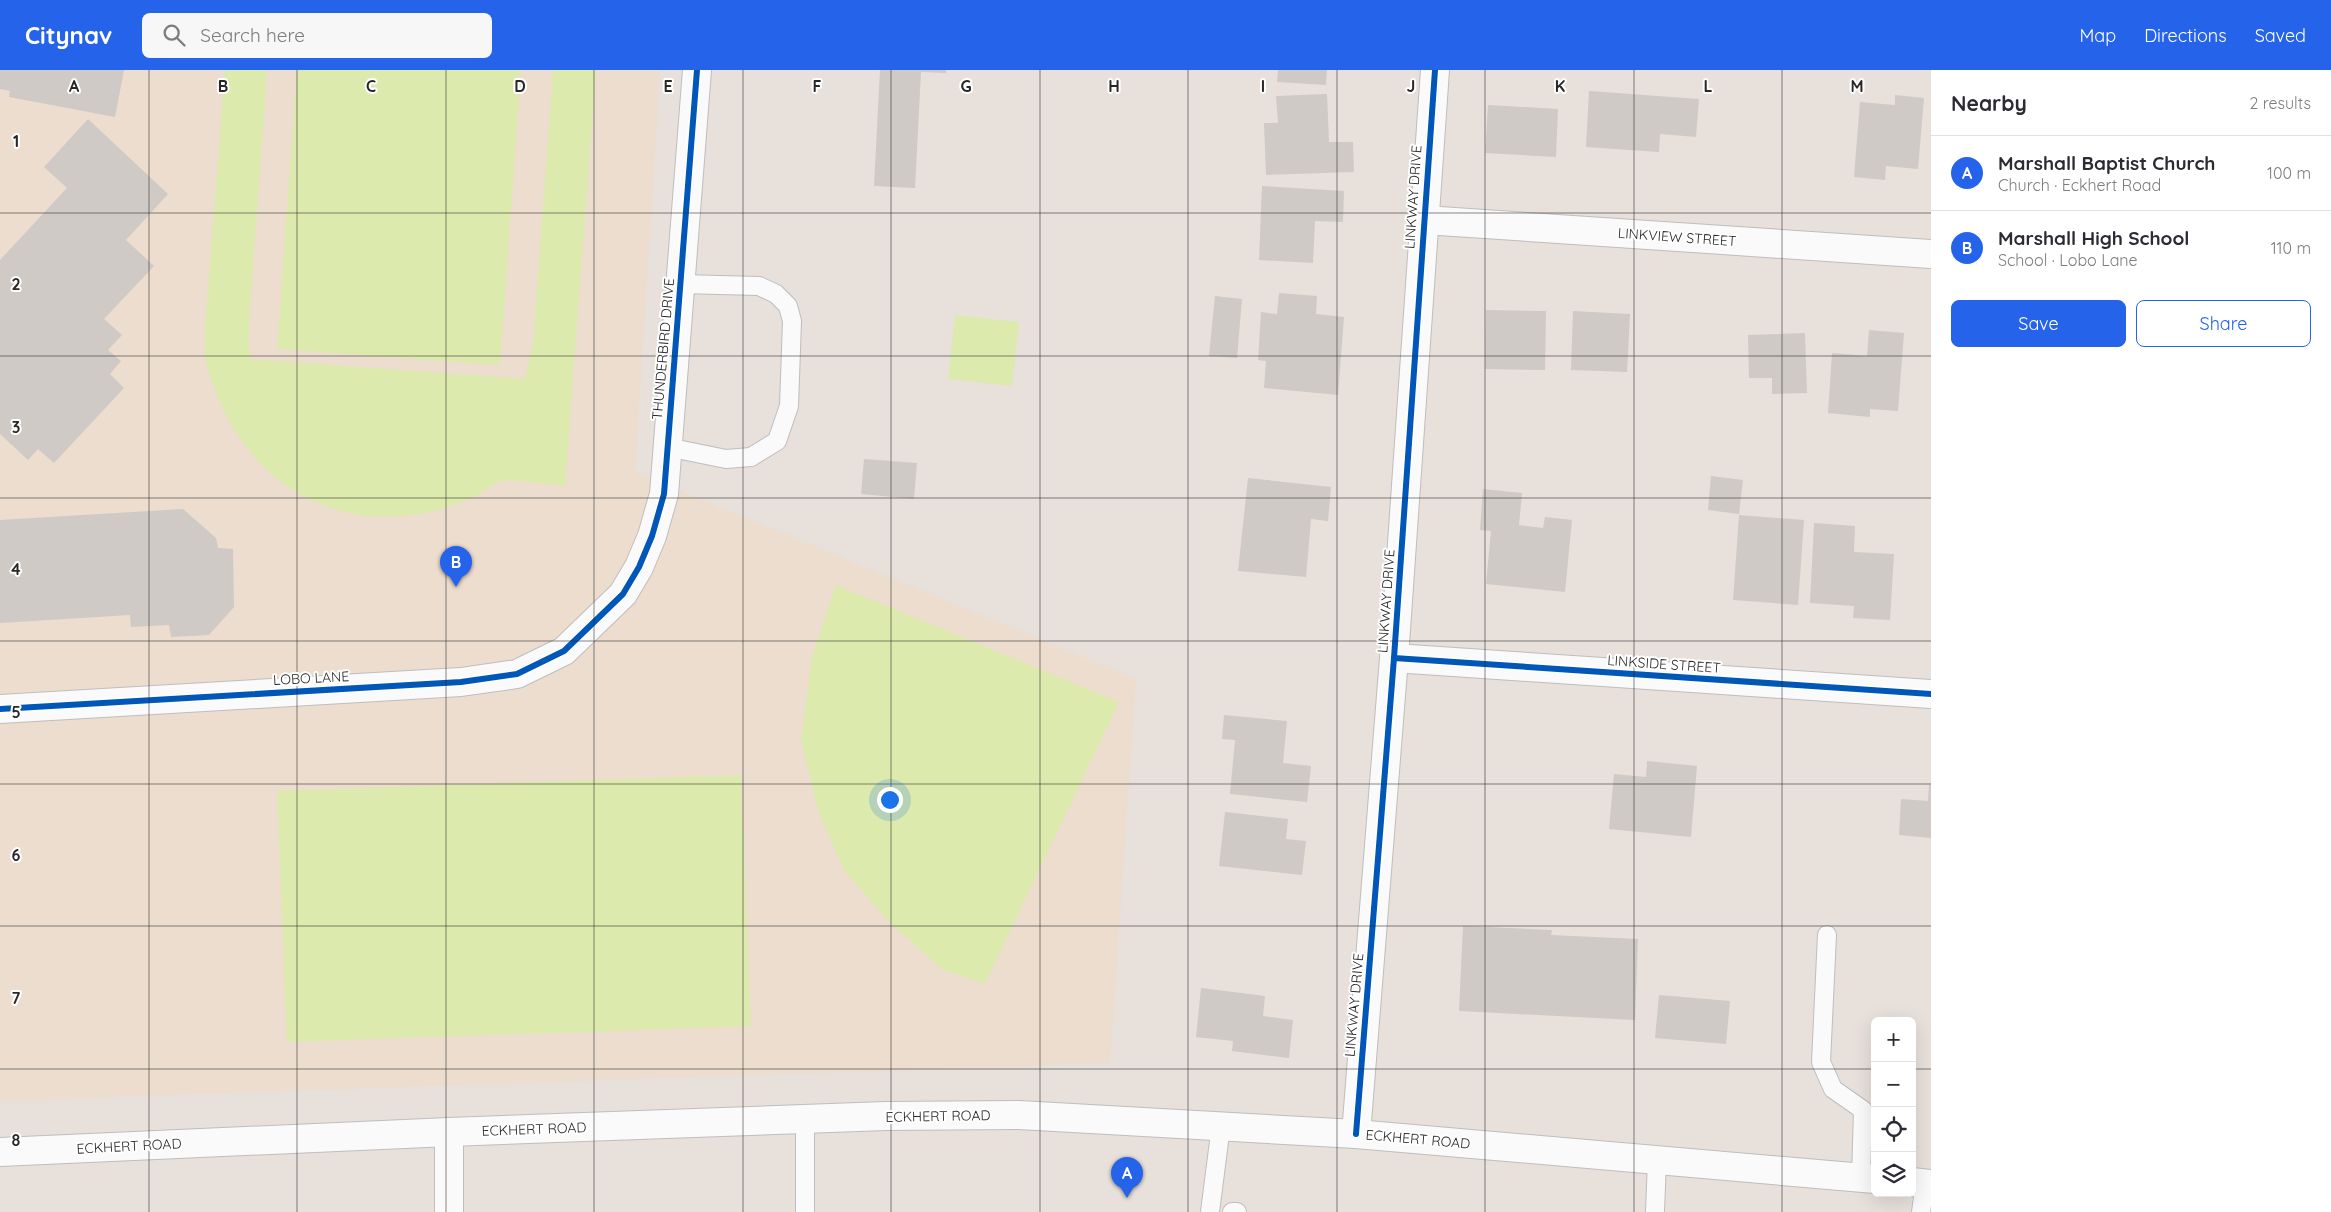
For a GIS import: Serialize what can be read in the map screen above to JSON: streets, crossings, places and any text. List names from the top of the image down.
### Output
{
  "streets": {
    "street": [
      "LINKWAY DRIVE",
      "LINKVIEW STREET",
      "THUNDERBIRD DRIVE",
      "LINKSIDE STREET",
      "LOBO LANE",
      "ECKHERT ROAD"
    ]
  },
  "crossings": [
    ["LINKWAY DRIVE", "LINKVIEW STREET"],
    ["LINKWAY DRIVE", "LINKSIDE STREET"],
    ["LINKWAY DRIVE", "ECKHERT ROAD"],
    ["THUNDERBIRD DRIVE", "LOBO LANE"]
  ],
  "page": {
    "header": "Citynav",
    "search": "Search here",
    "nav": ["Map", "Directions", "Saved"],
    "heading": ["Nearby", "2 results"],
    "list": [
      {
        "mark": "A",
        "name": "Marshall Baptist Church",
        "note": "Church · Eckhert Road",
        "value": "100 m"
      },
      {
        "mark": "B",
        "name": "Marshall High School",
        "note": "School · Lobo Lane",
        "value": "110 m"
      }
    ],
    "buttons": ["Save", "Share"],
    "pins": ["B", "A"],
    "map_buttons": ["+", "−"]
  },
  "grid": {
    "columns": [
      "A",
      "B",
      "C",
      "D",
      "E",
      "F",
      "G",
      "H",
      "I",
      "J",
      "K",
      "L",
      "M"
    ],
    "rows": [
      "1",
      "2",
      "3",
      "4",
      "5",
      "6",
      "7",
      "8"
    ]
  }
}
